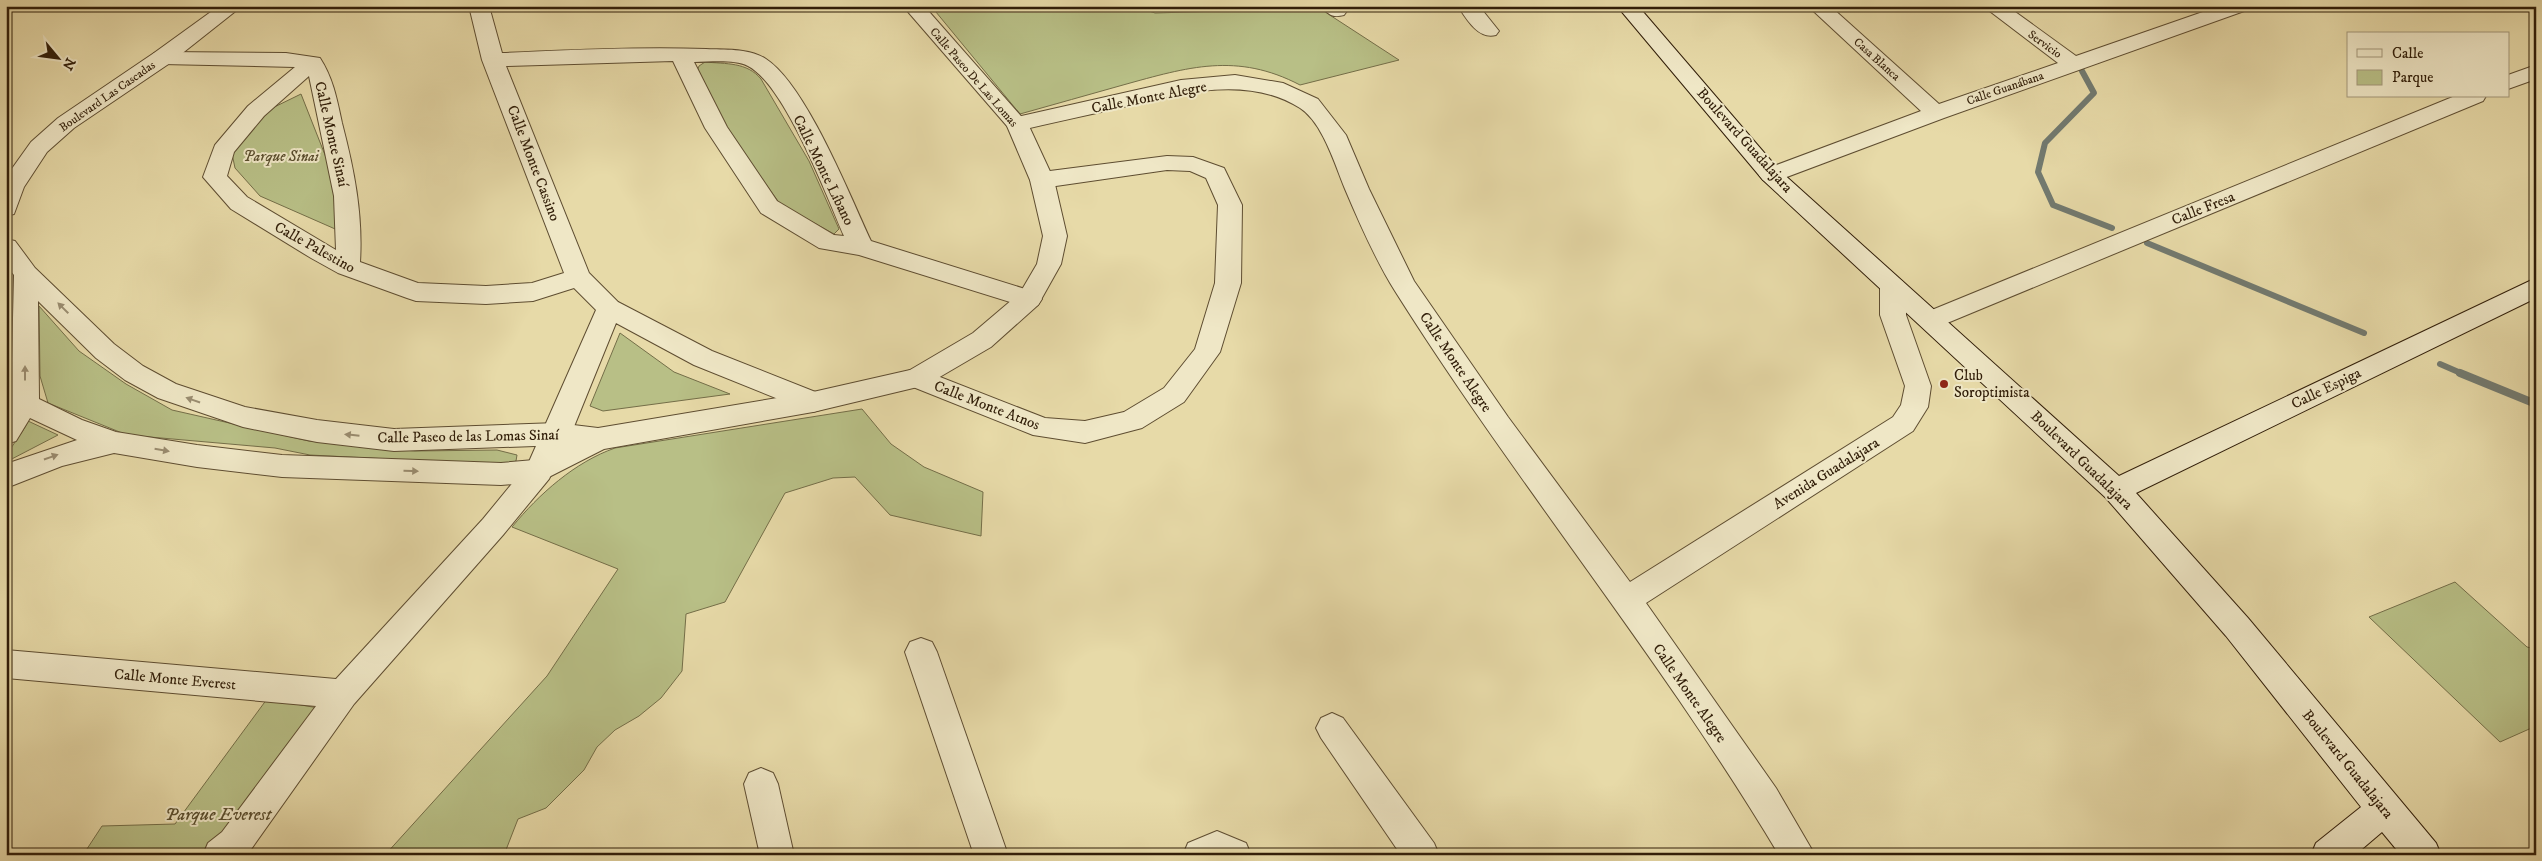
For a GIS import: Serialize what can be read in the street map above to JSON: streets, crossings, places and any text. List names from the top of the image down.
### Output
{
  "streets": {
    "street": [
      "Servicio",
      "Casa Blanca",
      "Calle Paseo De Las Lomas",
      "Calle Guanábana",
      "Boulevard Las Cascadas",
      "Calle Monte Alegre",
      "Calle Monte Sinaí",
      "Boulevard Guadalajara",
      "Calle Monte Cassino",
      "Calle Monte Líbano",
      "Calle Fresa",
      "Calle Palestino",
      "Calle Espiga",
      "Calle Monte Atnos",
      "Calle Paseo de las Lomas Sinaí",
      "Avenida Guadalajara",
      "Calle Monte Everest"
    ]
  },
  "crossings": [
    ["Servicio", "Calle Guanábana"],
    ["Casa Blanca", "Calle Guanábana"],
    ["Calle Paseo De Las Lomas", "Calle Monte Alegre"],
    ["Calle Paseo De Las Lomas", "Calle Monte Atnos"],
    ["Calle Paseo De Las Lomas", "Calle Paseo de las Lomas Sinaí"],
    ["Calle Guanábana", "Boulevard Guadalajara"],
    ["Boulevard Las Cascadas", "Calle Monte Sinaí"],
    ["Calle Monte Alegre", "Avenida Guadalajara"],
    ["Calle Monte Sinaí", "Calle Palestino"],
    ["Boulevard Guadalajara", "Calle Fresa"],
    ["Boulevard Guadalajara", "Calle Espiga"],
    ["Boulevard Guadalajara", "Avenida Guadalajara"],
    ["Calle Monte Cassino", "Calle Monte Líbano"],
    ["Calle Monte Cassino", "Calle Palestino"],
    ["Calle Monte Cassino", "Calle Paseo de las Lomas Sinaí"],
    ["Calle Monte Líbano", "Calle Paseo de las Lomas Sinaí"],
    ["Calle Monte Atnos", "Calle Paseo de las Lomas Sinaí"]
  ],
  "parks": ["Parque Sinai", "Parque Everest"],
  "places": ["Club Soroptimista"],
  "legend": ["Calle", "Parque"],
  "north": "bottom right"
}
